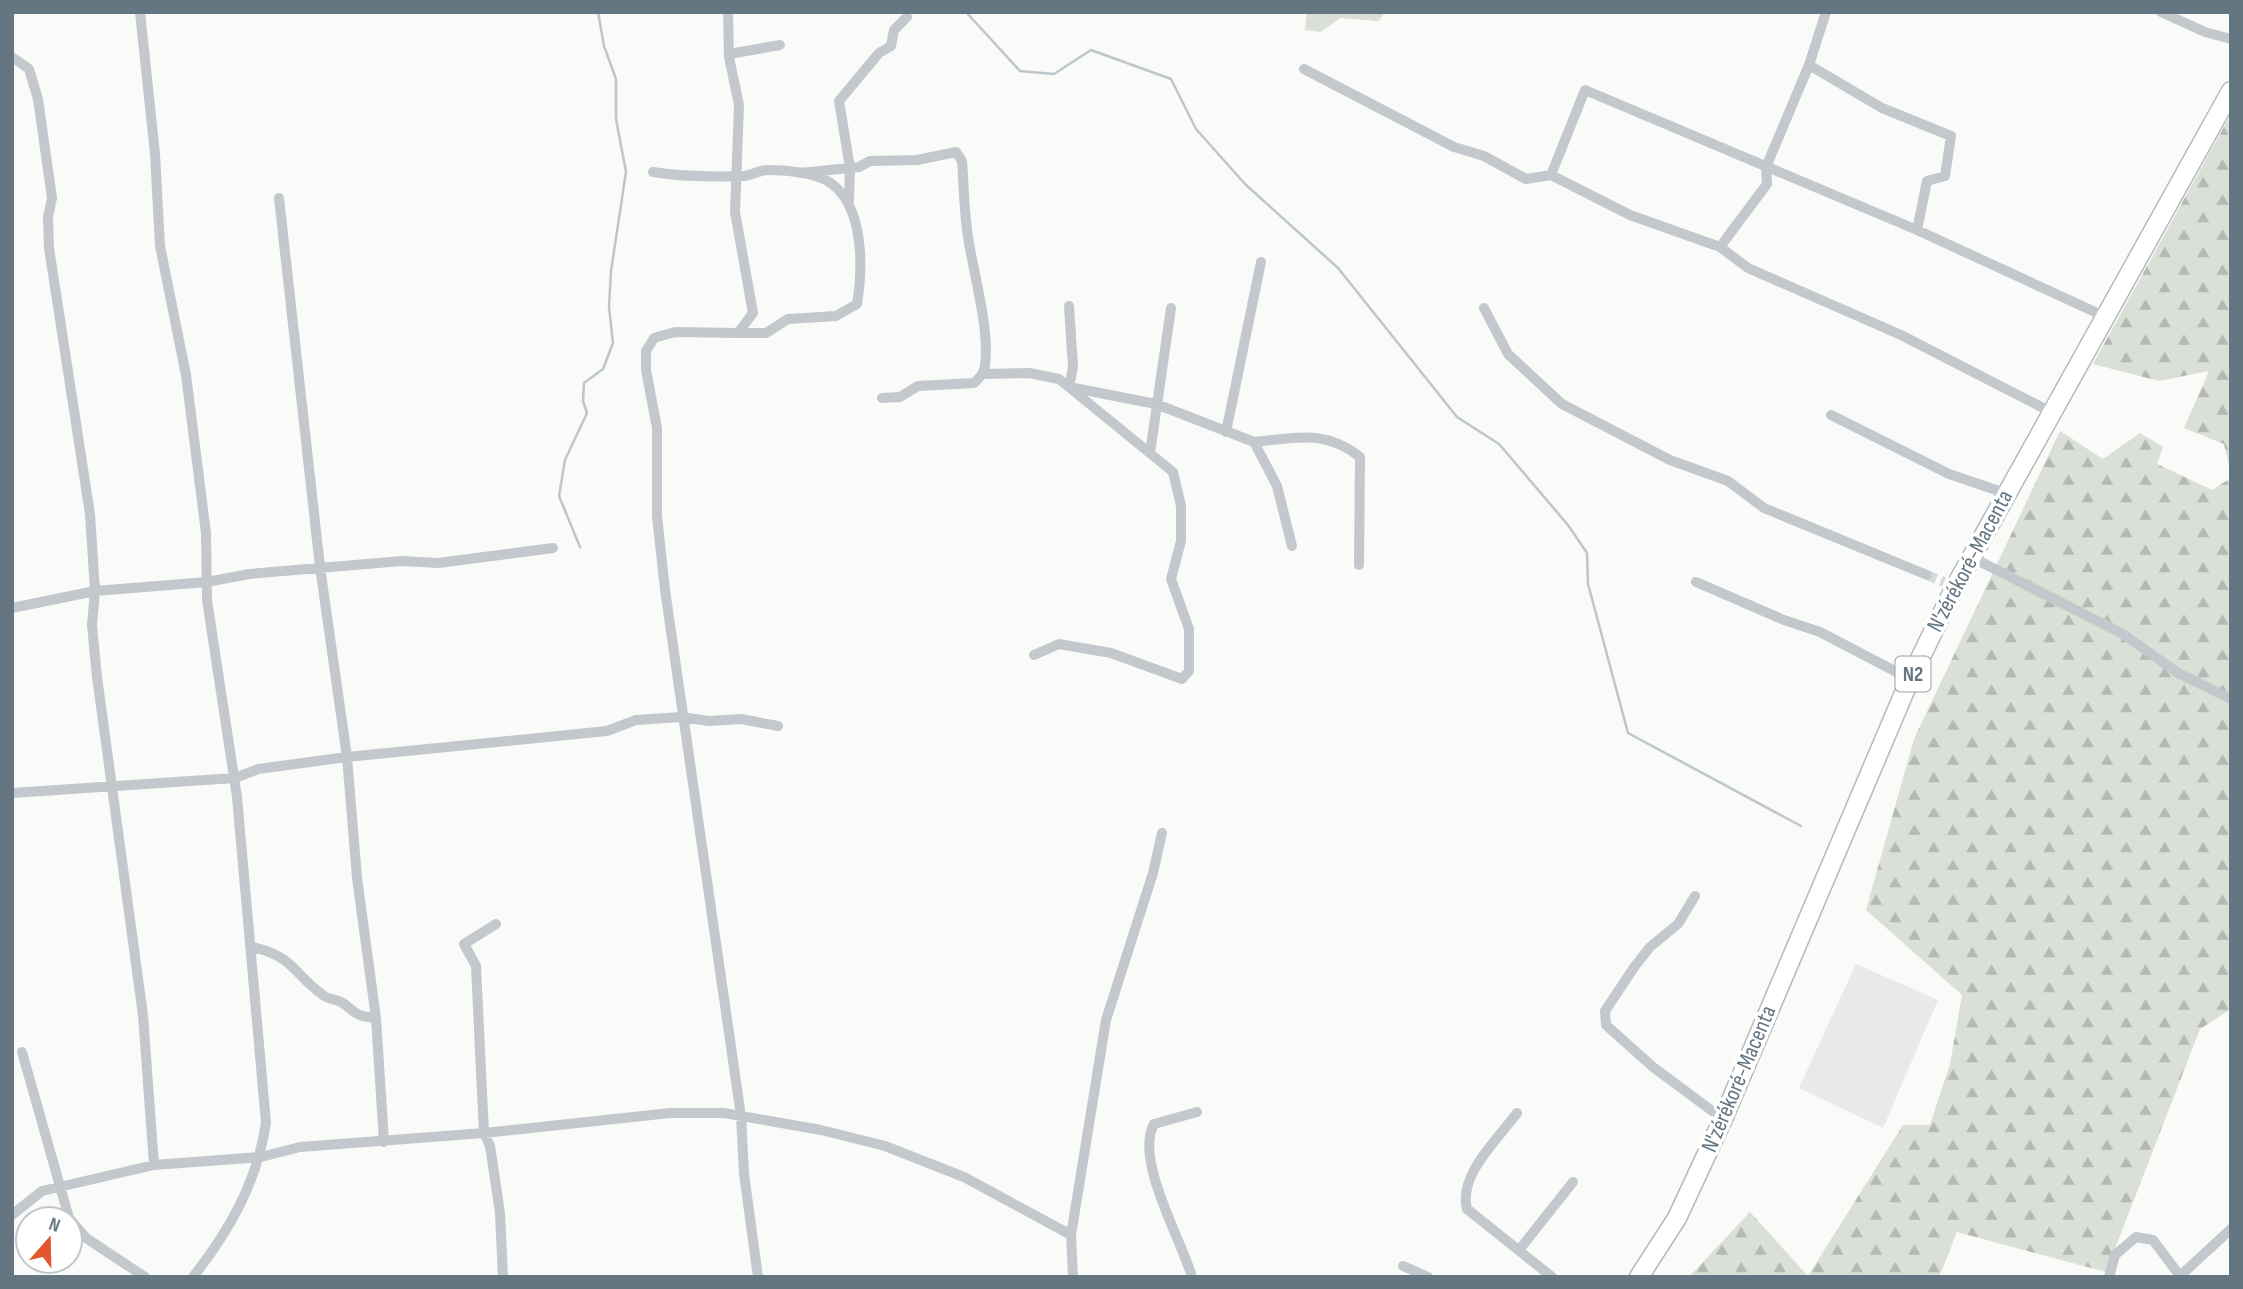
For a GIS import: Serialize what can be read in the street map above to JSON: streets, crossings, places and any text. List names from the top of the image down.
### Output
{
  "streets": {
    "highway": ["N'zérékoré-Macenta", "N2"]
  },
  "north": "top"
}
